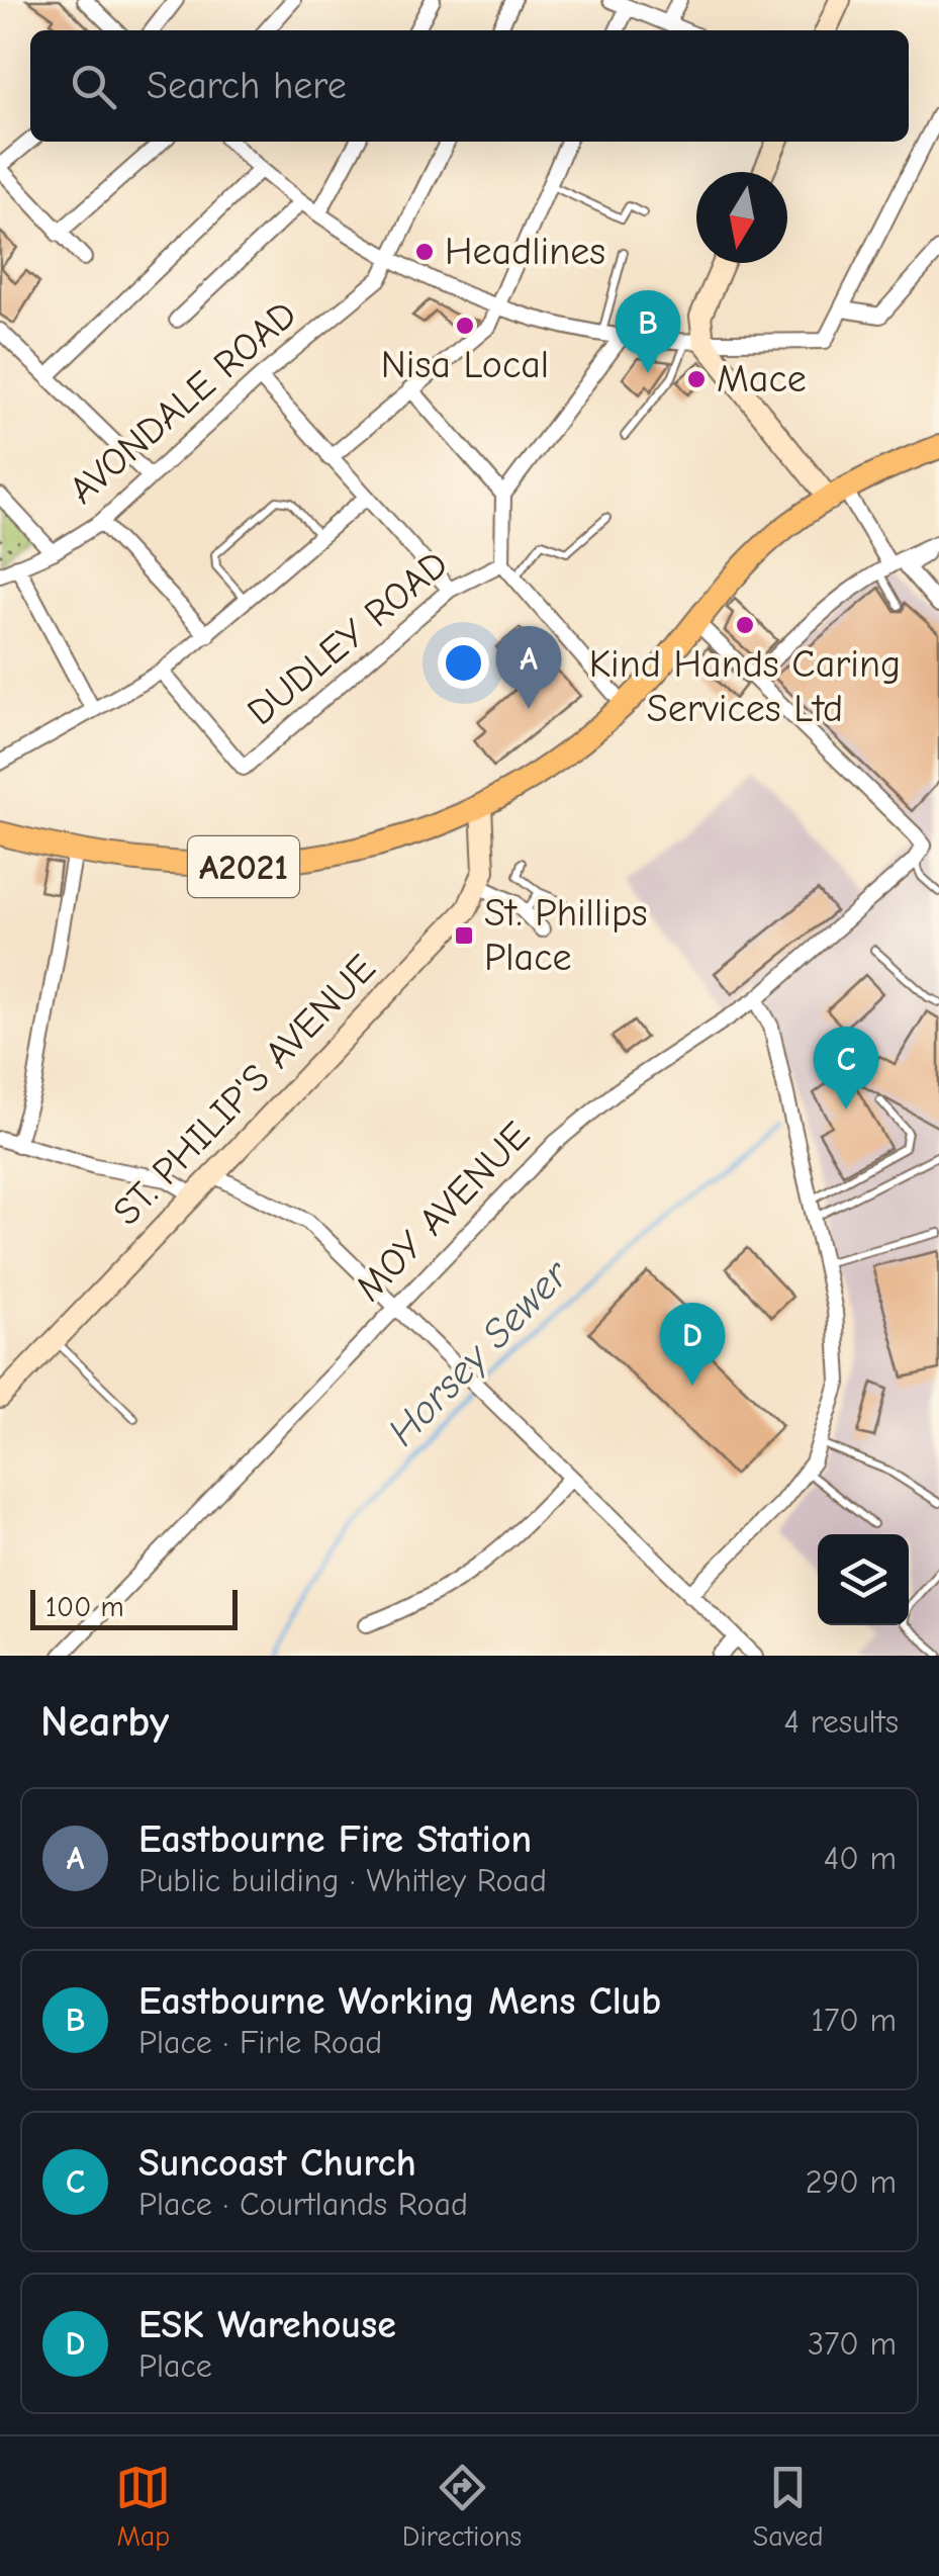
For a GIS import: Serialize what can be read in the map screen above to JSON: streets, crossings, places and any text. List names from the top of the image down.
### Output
{
  "streets": {
    "main road": ["A2021"],
    "street": [
      "AVONDALE ROAD",
      "DUDLEY ROAD",
      "ST. PHILIP'S AVENUE",
      "MOY AVENUE"
    ]
  },
  "water": ["Horsey Sewer"],
  "places": {
    "other": [
      "Headlines",
      "Nisa Local",
      "Mace",
      "Kind Hands Caring Services Ltd"
    ],
    "transit": ["St. Phillips Place"]
  },
  "scale_bar": "100 m",
  "north": "bottom",
  "page": {
    "search": "Search here",
    "pins": [
      "B",
      "A",
      "C",
      "D"
    ],
    "scale": "100 m",
    "heading": ["Nearby", "4 results"],
    "list": [
      {
        "mark": "A",
        "name": "Eastbourne Fire Station",
        "note": "Public building · Whitley Road",
        "value": "40 m"
      },
      {
        "mark": "B",
        "name": "Eastbourne Working Mens Club",
        "note": "Place · Firle Road",
        "value": "170 m"
      },
      {
        "mark": "C",
        "name": "Suncoast Church",
        "note": "Place · Courtlands Road",
        "value": "290 m"
      },
      {
        "mark": "D",
        "name": "ESK Warehouse",
        "note": "Place",
        "value": "370 m"
      }
    ],
    "nav": ["Map", "Directions", "Saved"]
  }
}
